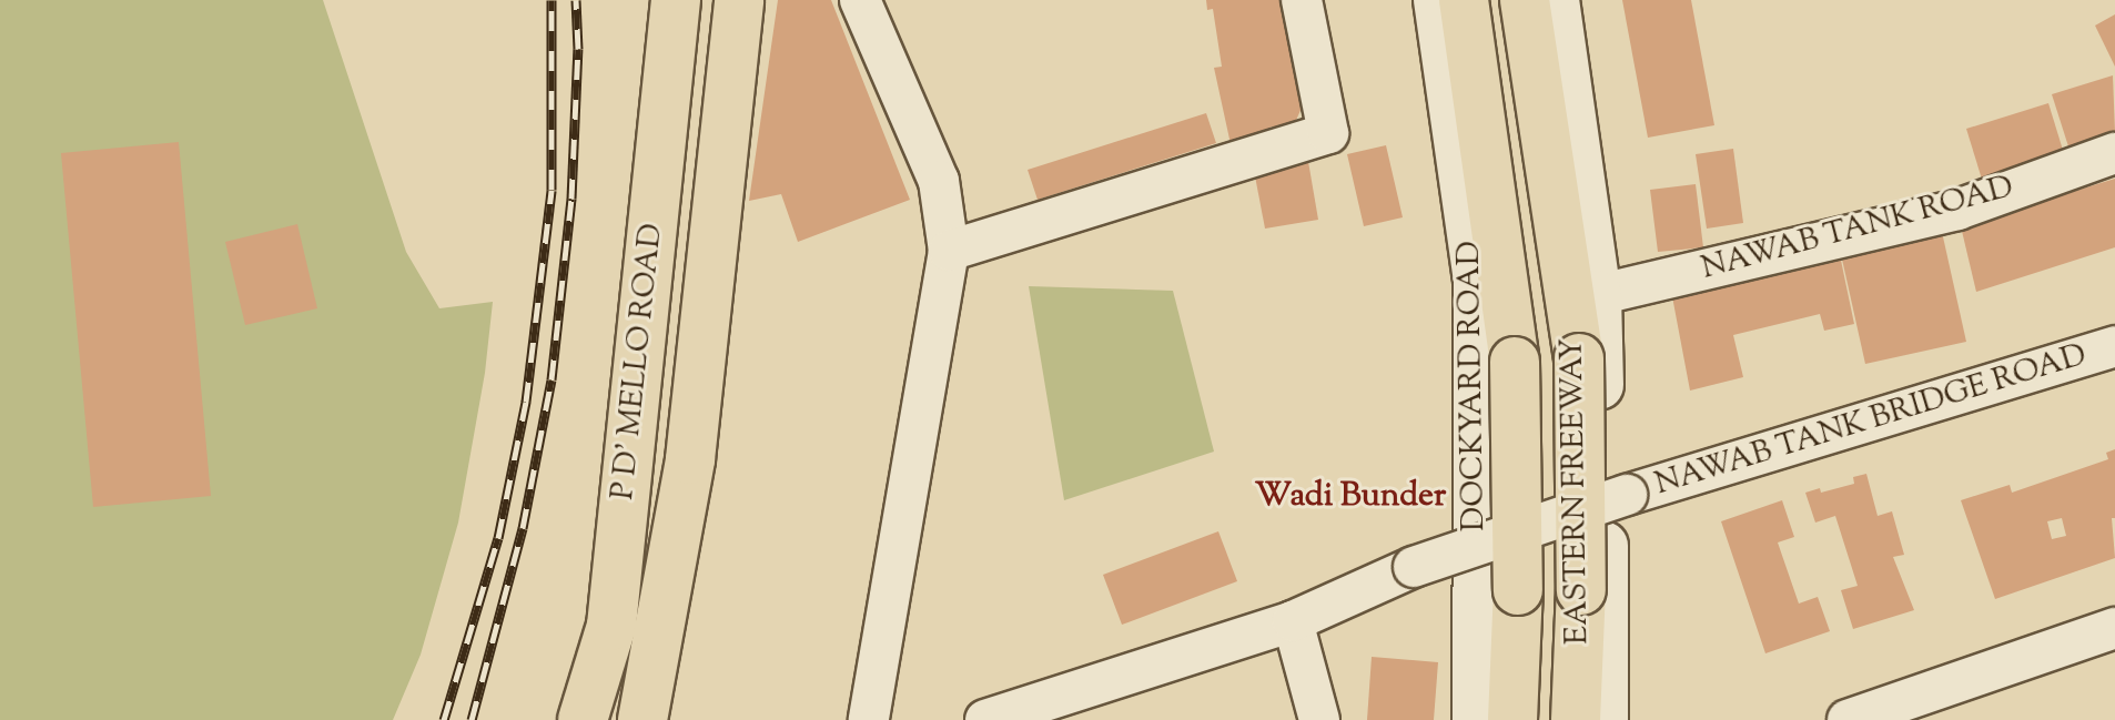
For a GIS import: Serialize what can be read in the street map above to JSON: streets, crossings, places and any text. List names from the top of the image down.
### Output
{
  "streets": {
    "main road": ["P D' MELLO ROAD", "EASTERN FREEWAY"],
    "street": ["NAWAB TANK ROAD", "DOCKYARD ROAD", "NAWAB TANK BRIDGE ROAD"]
  },
  "districts": ["Wadi Bunder"]
}
